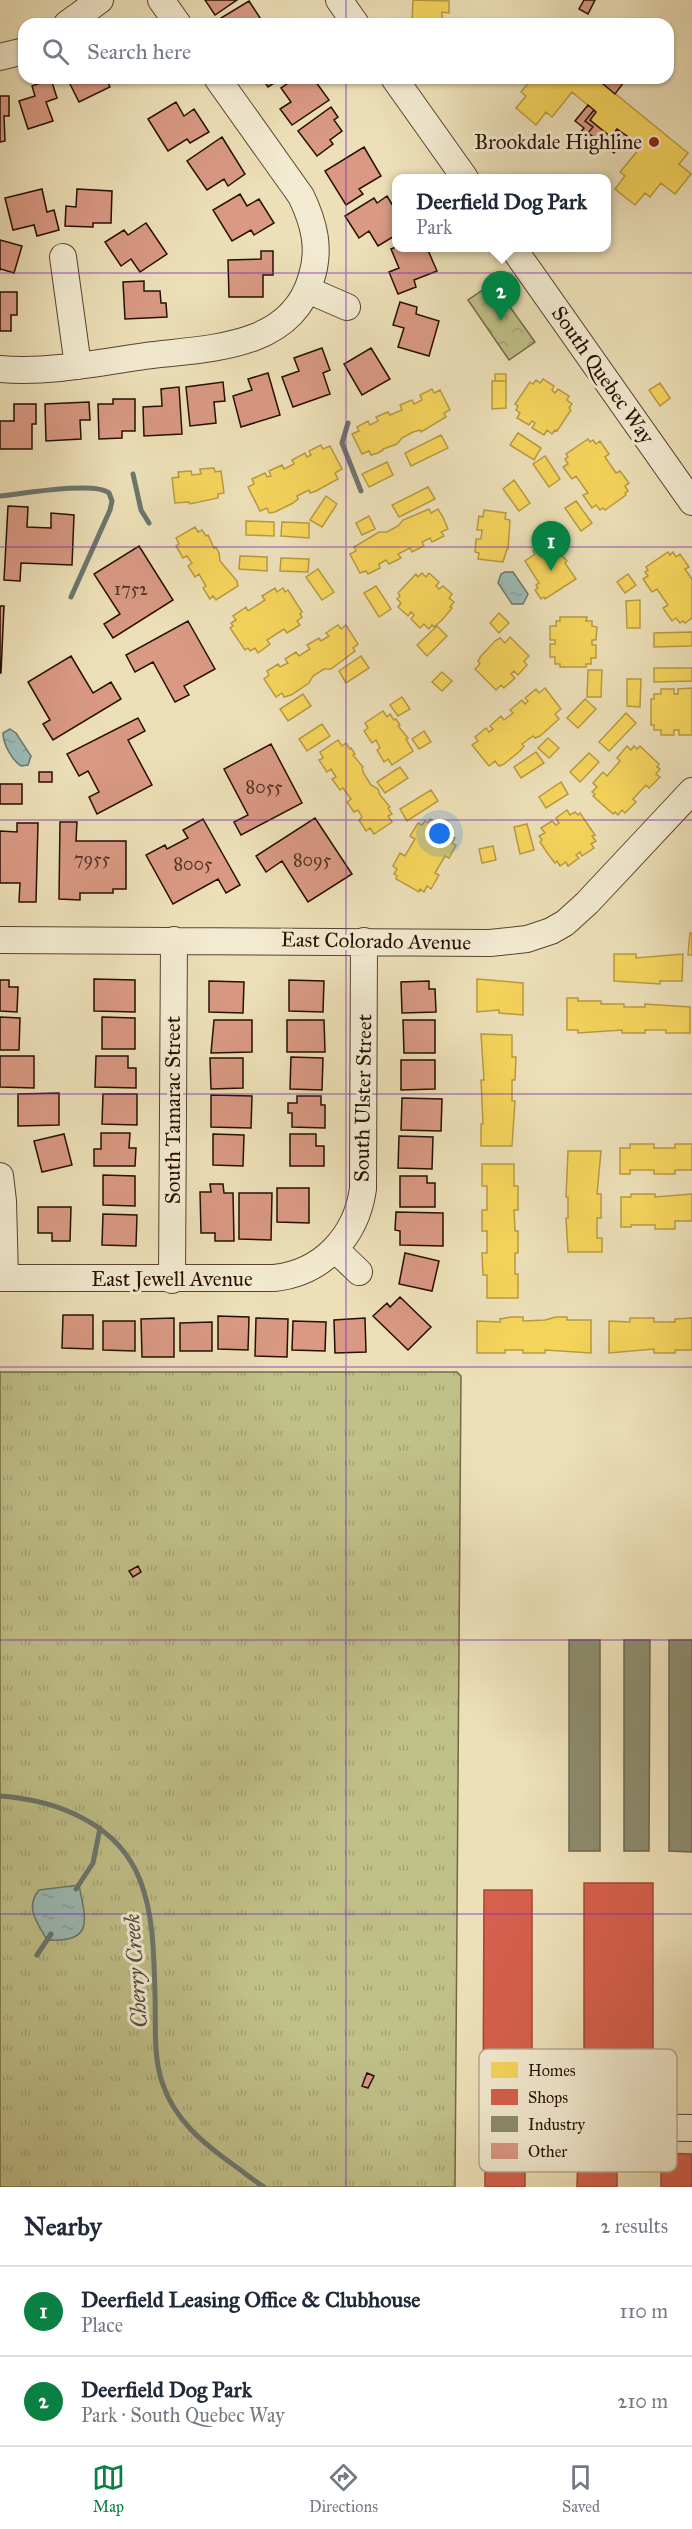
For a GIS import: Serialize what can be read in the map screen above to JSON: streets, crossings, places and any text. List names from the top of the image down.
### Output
{
  "streets": {
    "street": [
      "South Quebec Way",
      "East Colorado Avenue",
      "South Ulster Street",
      "South Tamarac Street",
      "East Jewell Avenue"
    ]
  },
  "crossings": [
    ["East Colorado Avenue", "South Ulster Street"],
    ["East Colorado Avenue", "South Tamarac Street"],
    ["South Ulster Street", "East Jewell Avenue"],
    ["South Tamarac Street", "East Jewell Avenue"]
  ],
  "water": ["Cherry Creek"],
  "places": ["Brookdale Highline"],
  "house_numbers": [
    "1752",
    "8055",
    "7955",
    "8095",
    "8005"
  ],
  "legend": [
    "Homes",
    "Shops",
    "Industry",
    "Other"
  ],
  "page": {
    "search": "Search here",
    "popup": ["Deerfield Dog Park", "Park"],
    "pins": ["2", "1"],
    "heading": ["Nearby", "2 results"],
    "list": [
      {
        "mark": "1",
        "name": "Deerfield Leasing Office & Clubhouse",
        "note": "Place",
        "value": "110 m"
      },
      {
        "mark": "2",
        "name": "Deerfield Dog Park",
        "note": "Park · South Quebec Way",
        "value": "210 m"
      }
    ],
    "nav": ["Map", "Directions", "Saved"]
  }
}
